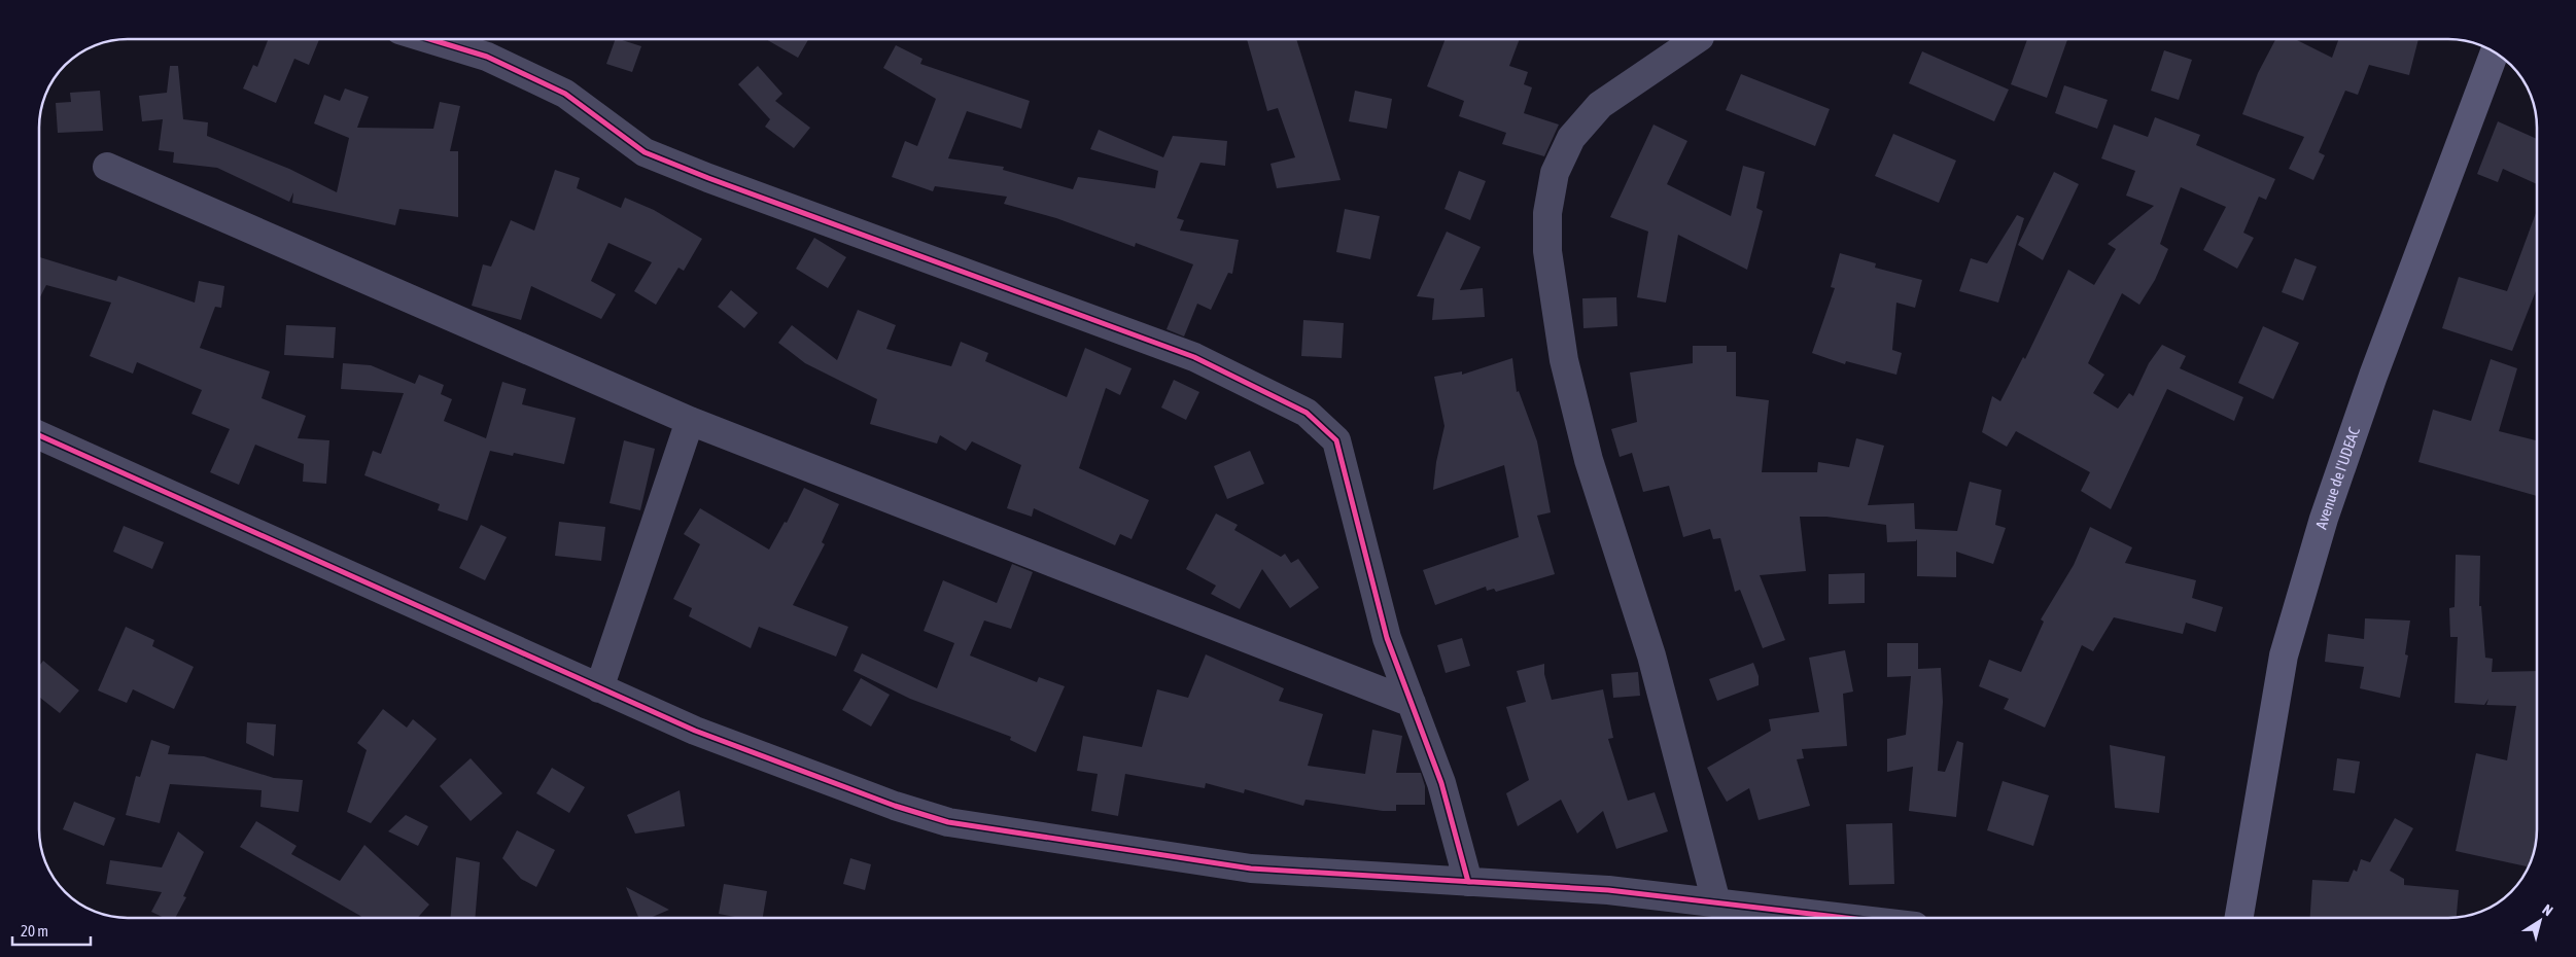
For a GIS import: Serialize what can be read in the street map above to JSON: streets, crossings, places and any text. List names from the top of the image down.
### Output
{
  "streets": {
    "main road": ["Avenue de I'UDEAC"]
  },
  "scale_bar": "20 m",
  "north": "top right"
}
